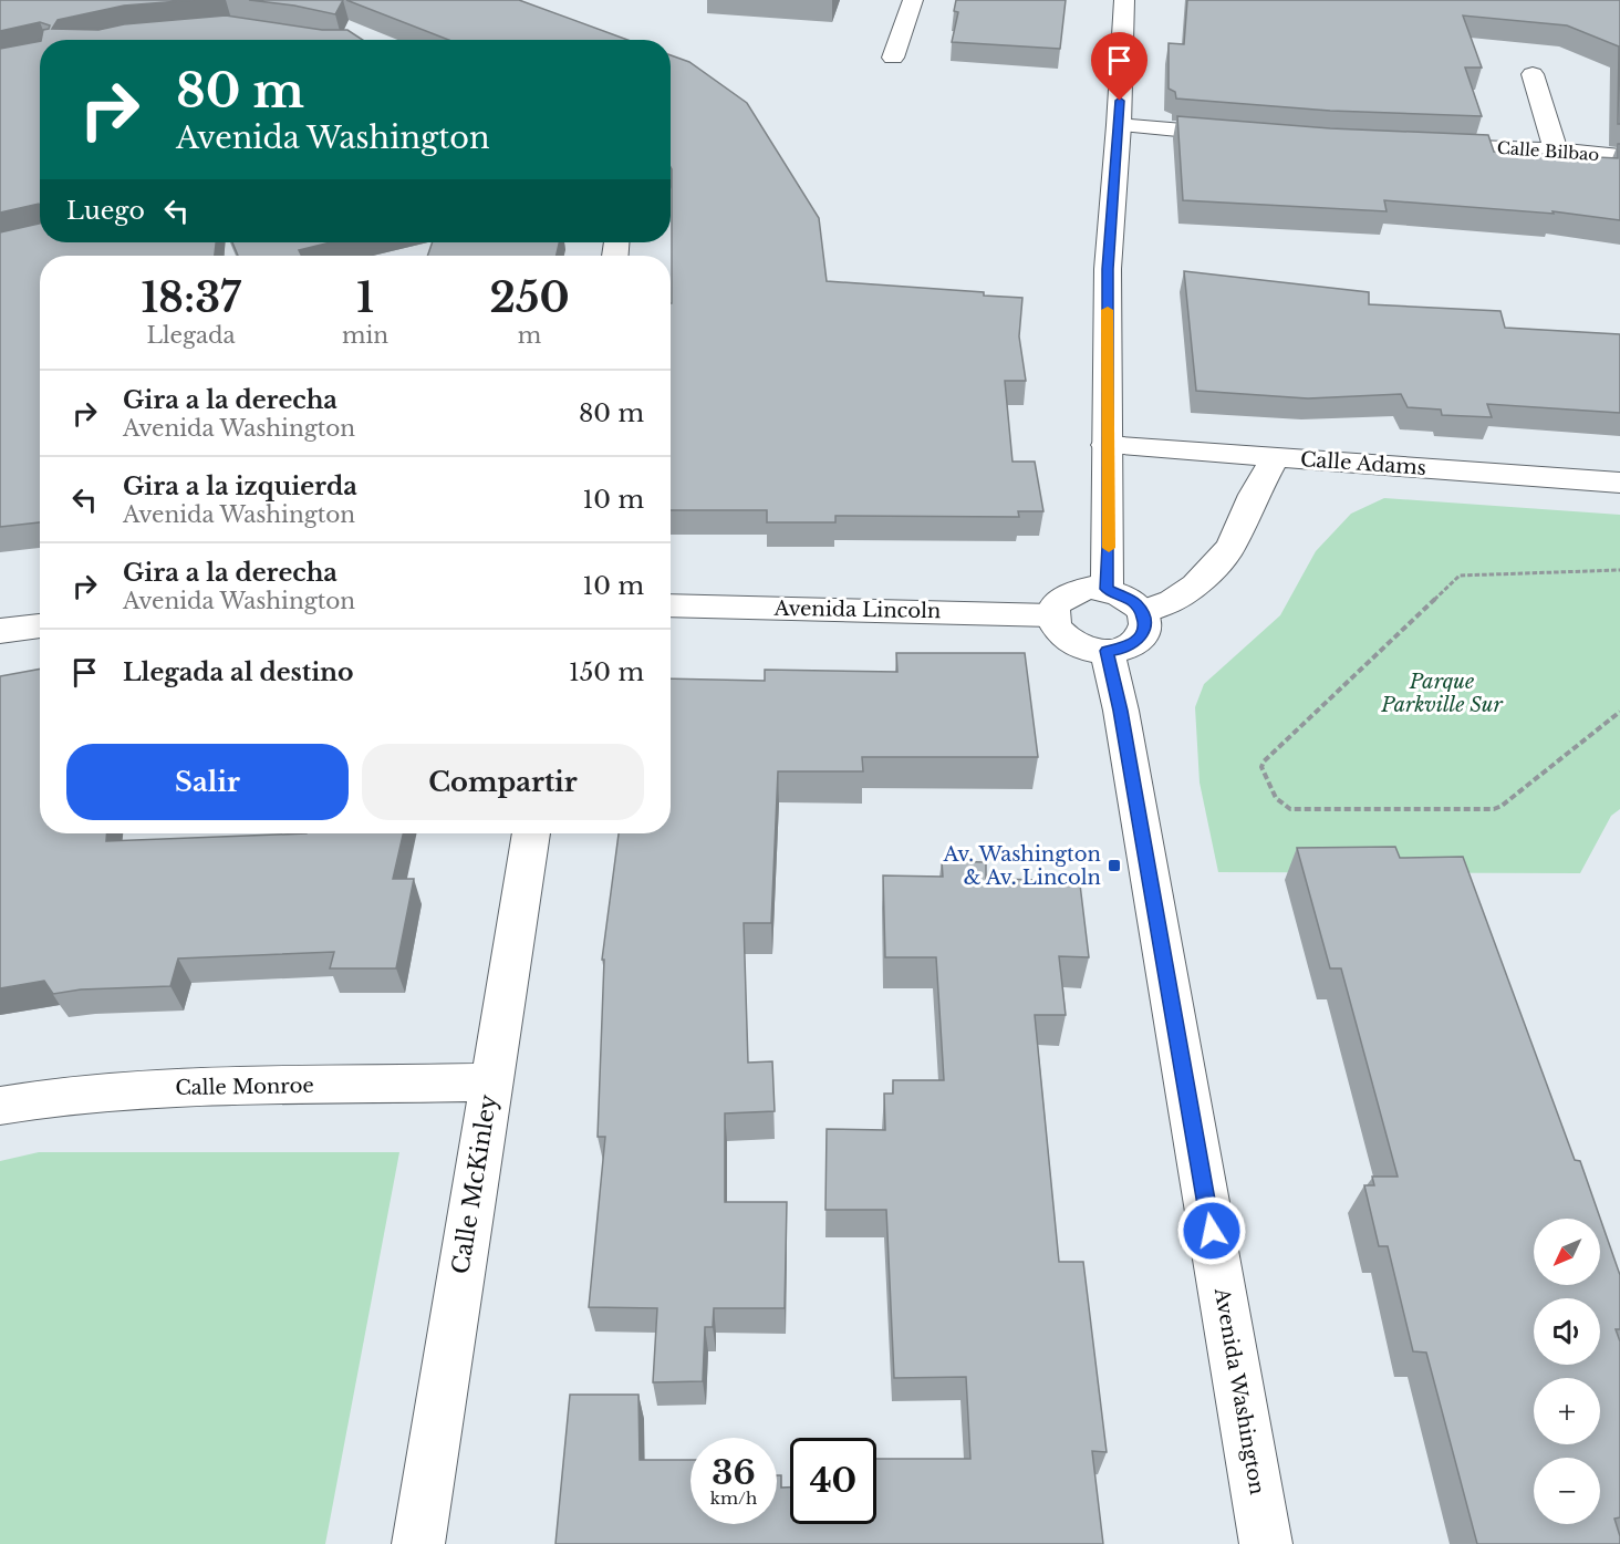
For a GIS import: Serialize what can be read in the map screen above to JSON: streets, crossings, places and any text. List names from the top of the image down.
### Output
{
  "streets": {
    "street": [
      "Calle Bilbao",
      "Calle Adams",
      "Avenida Lincoln",
      "Calle Monroe",
      "Calle McKinley",
      "Avenida Washington"
    ]
  },
  "crossings": [
    ["Avenida Lincoln", "Avenida Washington"],
    ["Calle Monroe", "Calle McKinley"]
  ],
  "parks": ["Parque Parkville Sur"],
  "places": {
    "transit": ["Av. Washington & Av. Lincoln"]
  },
  "north": "bottom left",
  "page": {
    "turn": ["80 m", "Avenida Washington"],
    "then": "Luego",
    "eta": [
      "18:37",
      "Llegada",
      "1",
      "min",
      "250",
      "m"
    ],
    "list": [
      {
        "name": "Gira a la derecha",
        "note": "Avenida Washington",
        "value": "80 m"
      },
      {
        "name": "Gira a la izquierda",
        "note": "Avenida Washington",
        "value": "10 m"
      },
      {
        "name": "Gira a la derecha",
        "note": "Avenida Washington",
        "value": "10 m"
      },
      {
        "name": "Llegada al destino",
        "value": "150 m"
      }
    ],
    "buttons": ["Salir", "Compartir"],
    "map_buttons": ["+", "−"],
    "speed": "36 km/h",
    "limit": "40"
  }
}
